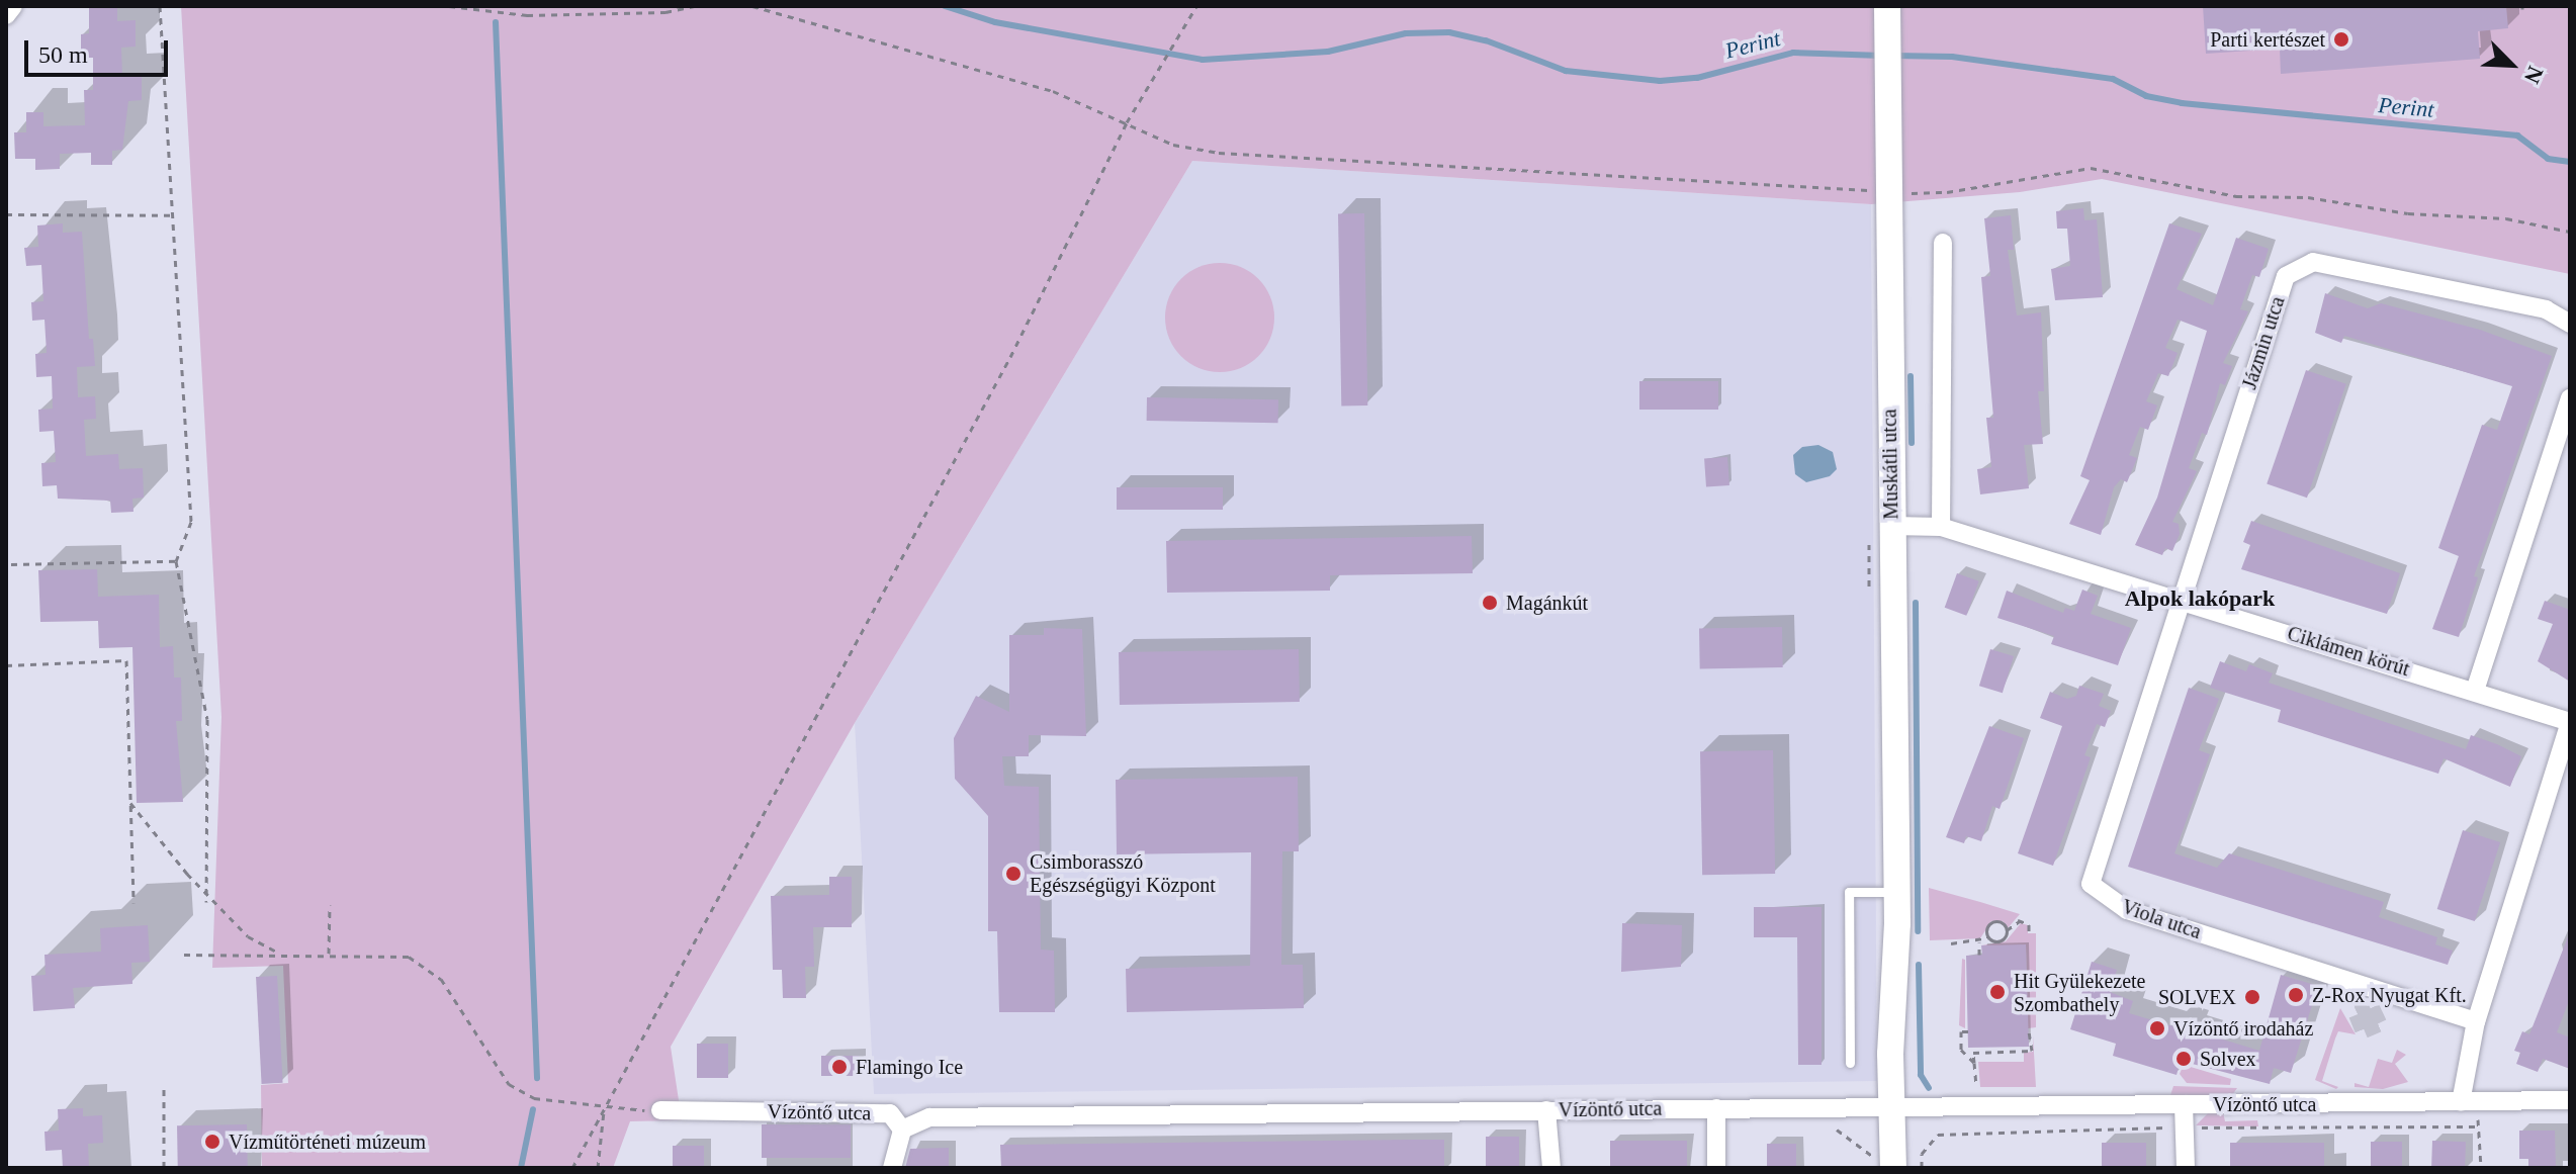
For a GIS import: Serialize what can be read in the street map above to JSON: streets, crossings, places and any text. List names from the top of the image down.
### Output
{
  "streets": {
    "main road": ["Muskátli utca"],
    "street": [
      "Jázmin utca",
      "Ciklámen körút",
      "Viola utca",
      "Vízöntő utca"
    ]
  },
  "crossings": [
    ["Jázmin utca", "Ciklámen körút"],
    ["Jázmin utca", "Viola utca"],
    ["Muskátli utca", "Ciklámen körút"],
    ["Muskátli utca", "Vízöntő utca"],
    ["Ciklámen körút", "Viola utca"]
  ],
  "districts": ["Alpok lakópark"],
  "water": ["Perint"],
  "places": [
    "Parti kertészet",
    "Magánkút",
    "Csimborasszó Egészségügyi Központ",
    "Hit Gyülekezete Szombathely",
    "Z-Rox Nyugat Kft.",
    "SOLVEX",
    "Vízöntő irodaház",
    "Solvex",
    "Flamingo Ice",
    "Vízműtörténeti múzeum"
  ],
  "scale_bar": "50 m",
  "north": "bottom right"
}
